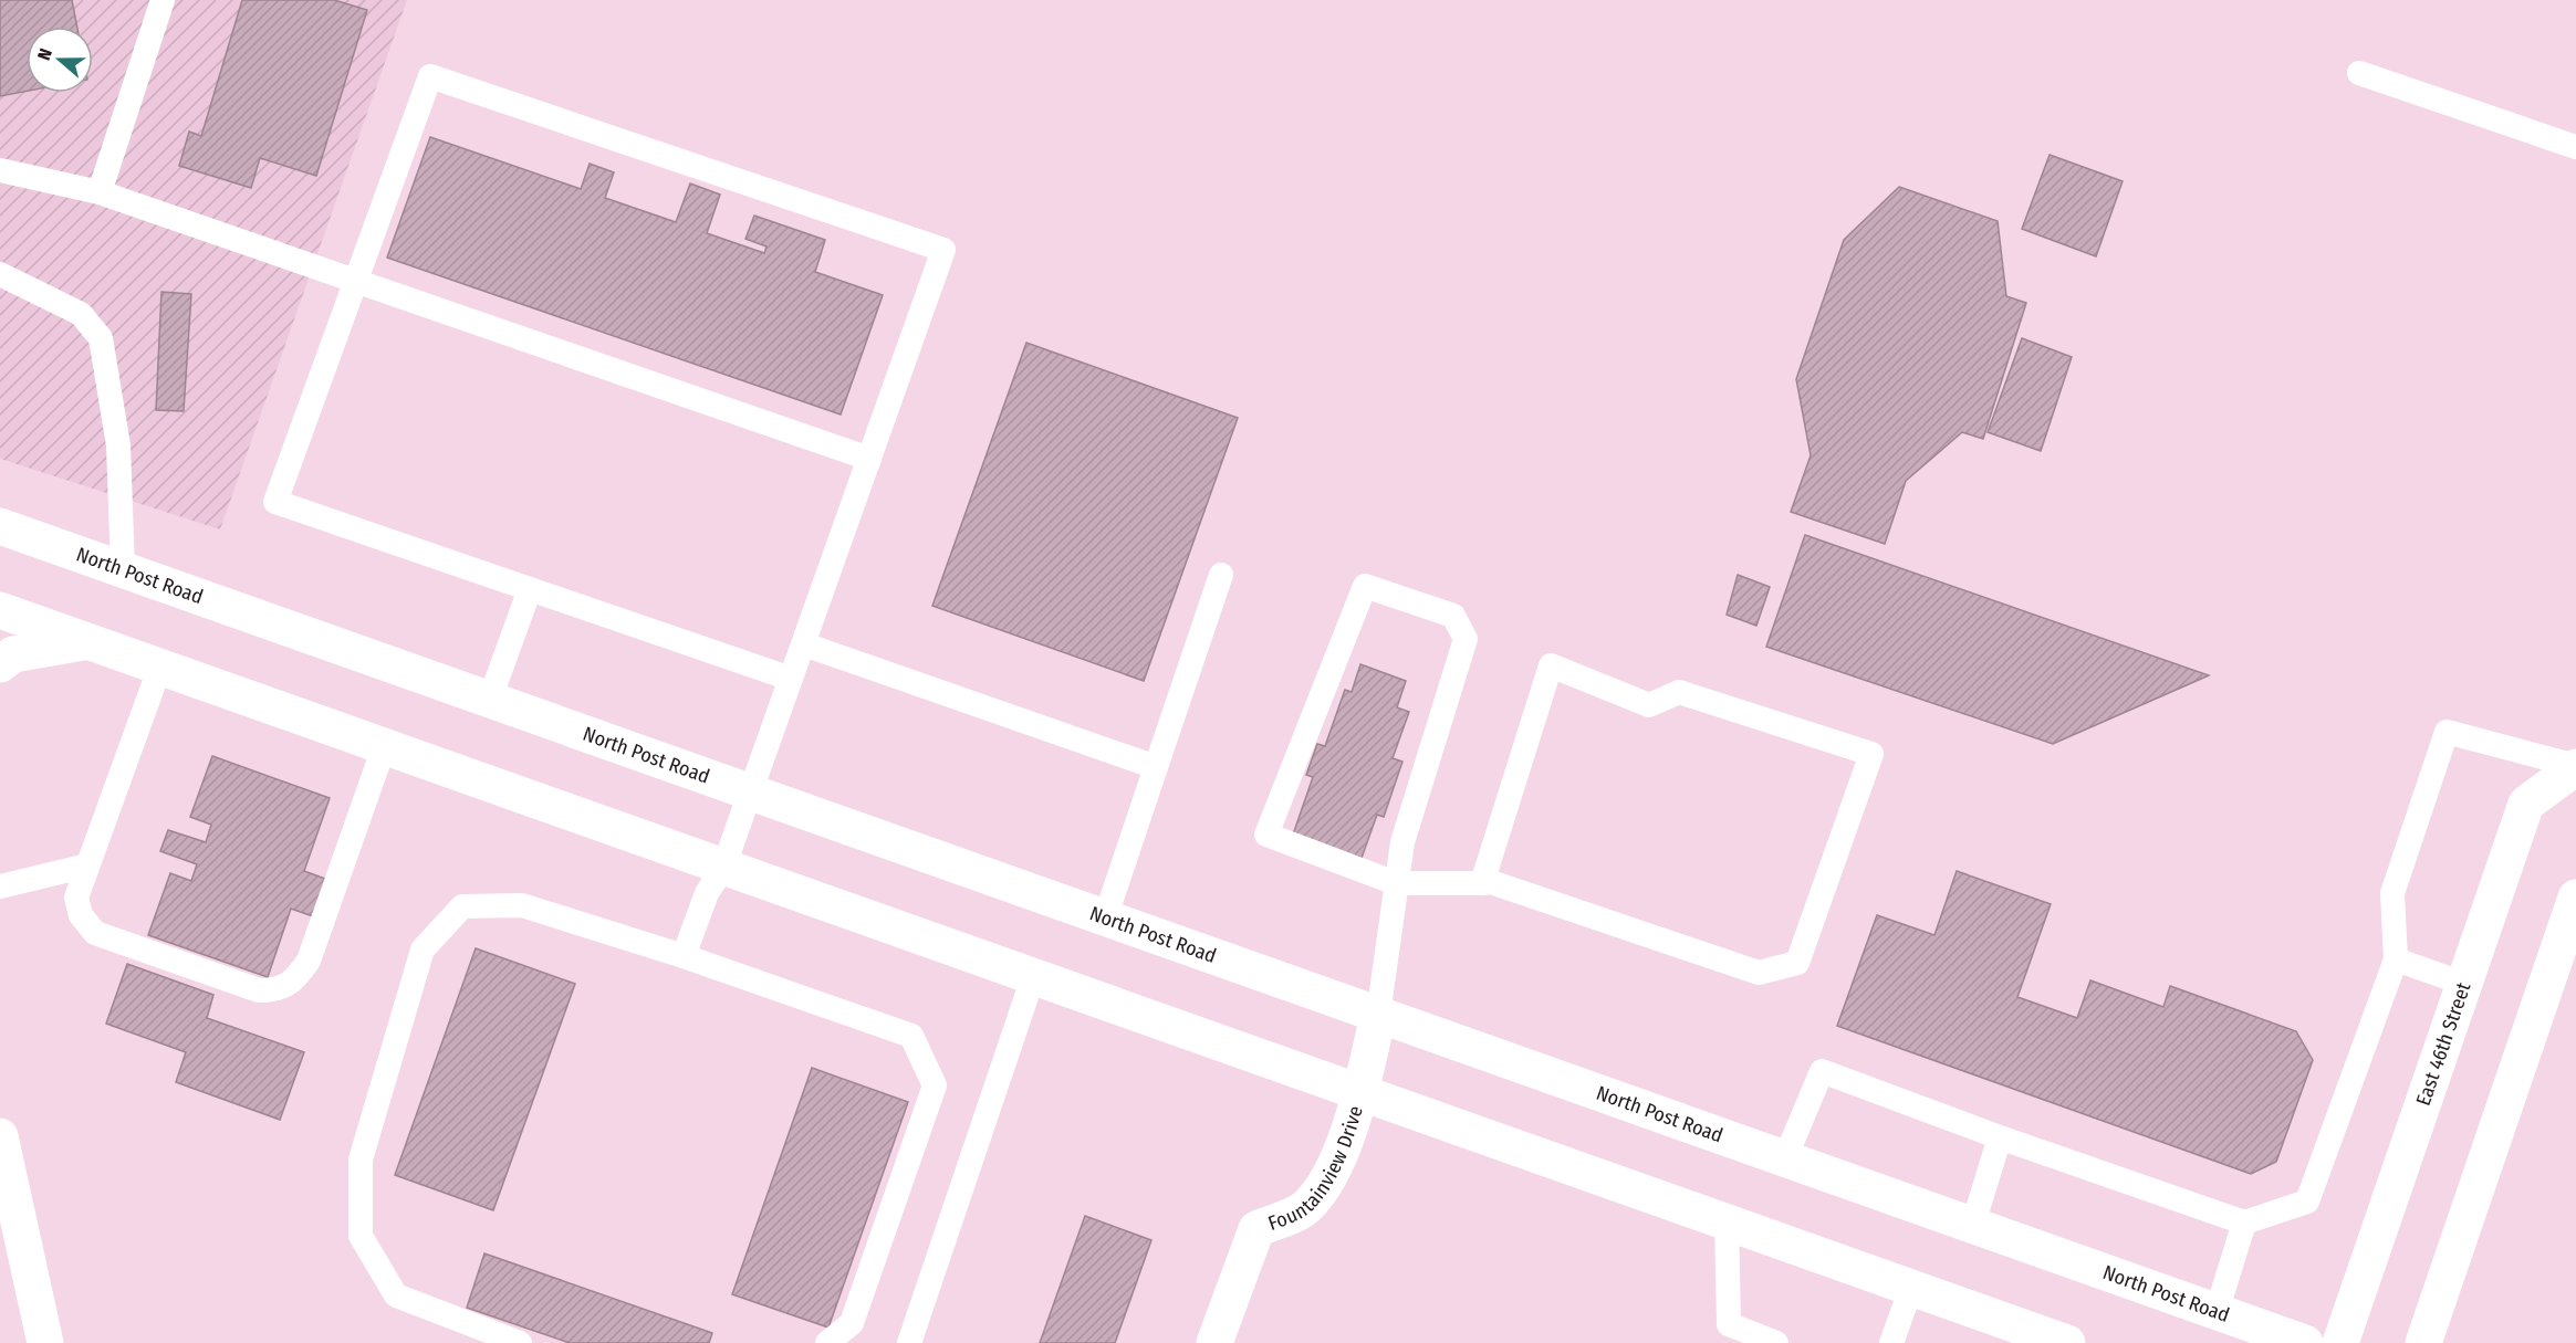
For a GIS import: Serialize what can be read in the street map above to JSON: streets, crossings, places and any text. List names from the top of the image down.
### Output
{
  "streets": {
    "main road": ["North Post Road", "East 46th Street", "Fountainview Drive"]
  },
  "crossings": [
    ["North Post Road", "Fountainview Drive"]
  ],
  "north": "left"
}
